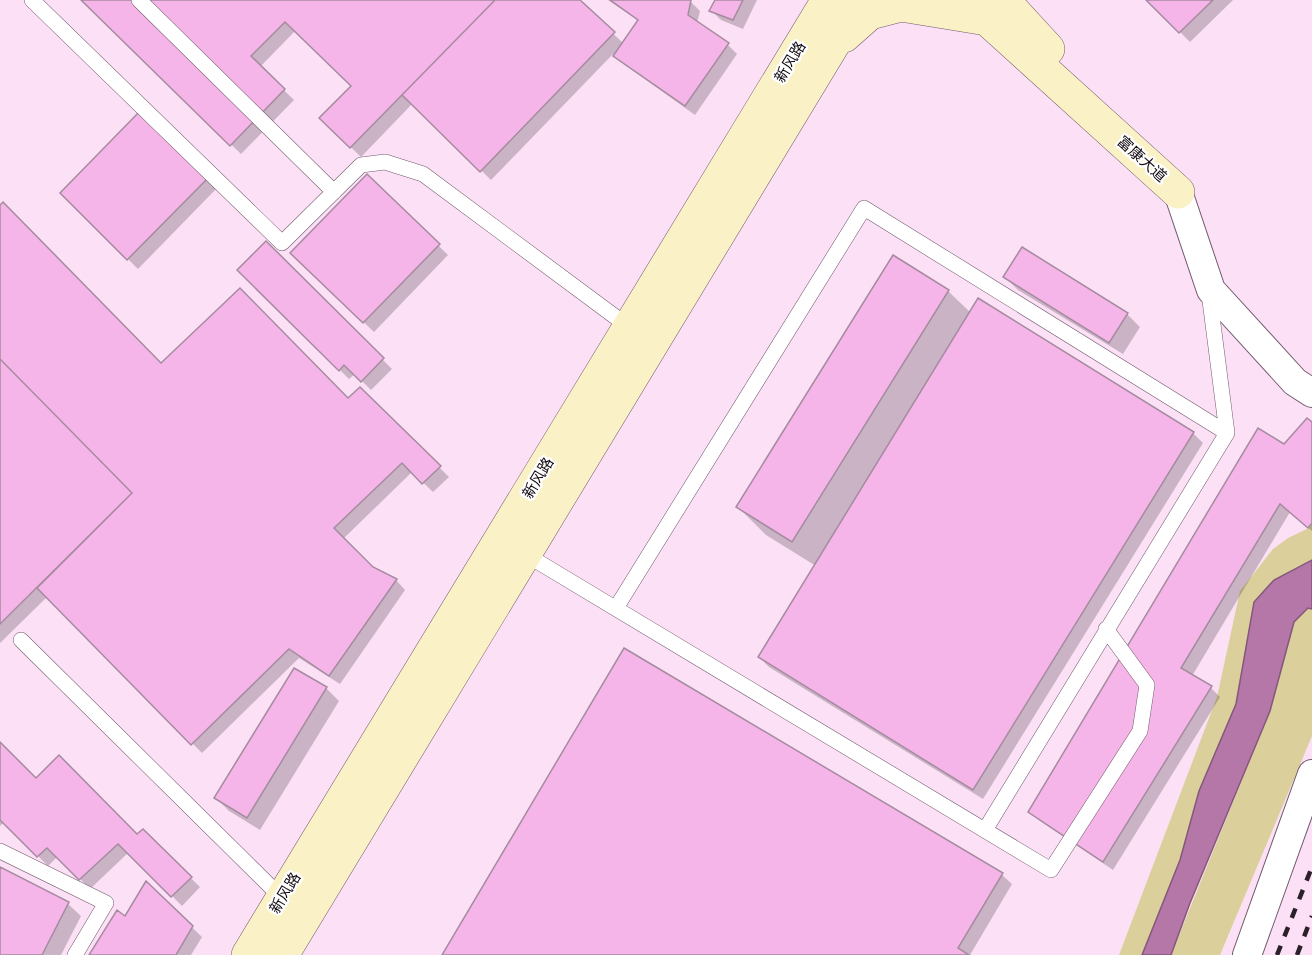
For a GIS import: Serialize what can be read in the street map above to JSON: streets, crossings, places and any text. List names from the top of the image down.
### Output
{
  "streets": {
    "main road": ["新风路", "富康大道"]
  }
}
